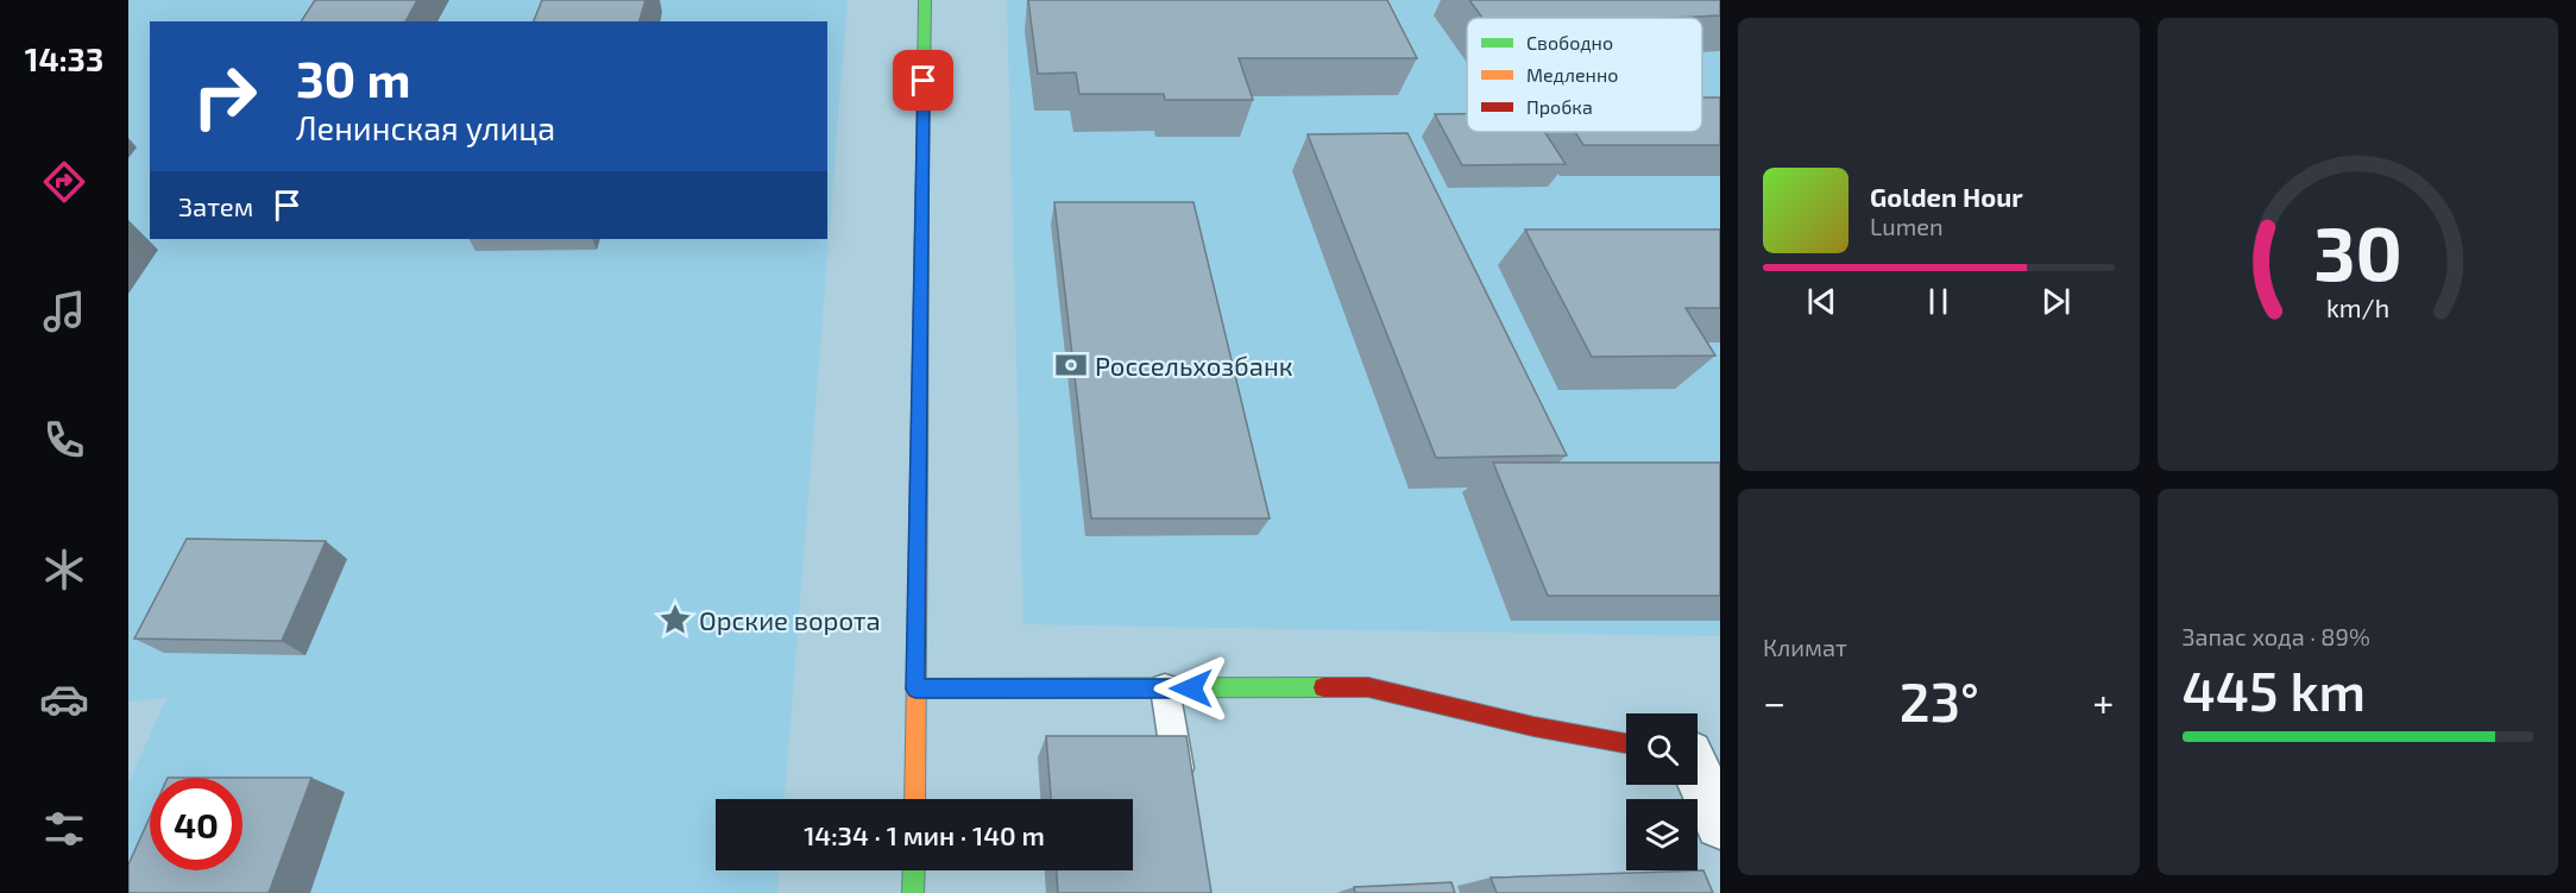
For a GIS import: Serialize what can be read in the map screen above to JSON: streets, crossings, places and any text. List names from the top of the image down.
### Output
{
  "places": {
    "bank": ["Россельхозбанк"],
    "place": ["Орские ворота"]
  },
  "legend": ["Свободно", "Медленно", "Пробка"],
  "page": {
    "tabs": "14:33",
    "turn": ["30 m", "Ленинская улица"],
    "song": ["Golden Hour", "Lumen"],
    "then": "Затем",
    "tile": [
      "Климат",
      ["Запас хода · 89%", "445 km"]
    ],
    "heat": ["−", "23°", "+"],
    "limit": "40",
    "trip": "14:34 · 1 мин · 140 m",
    "gauge": ["30", "km/h"]
  }
}
